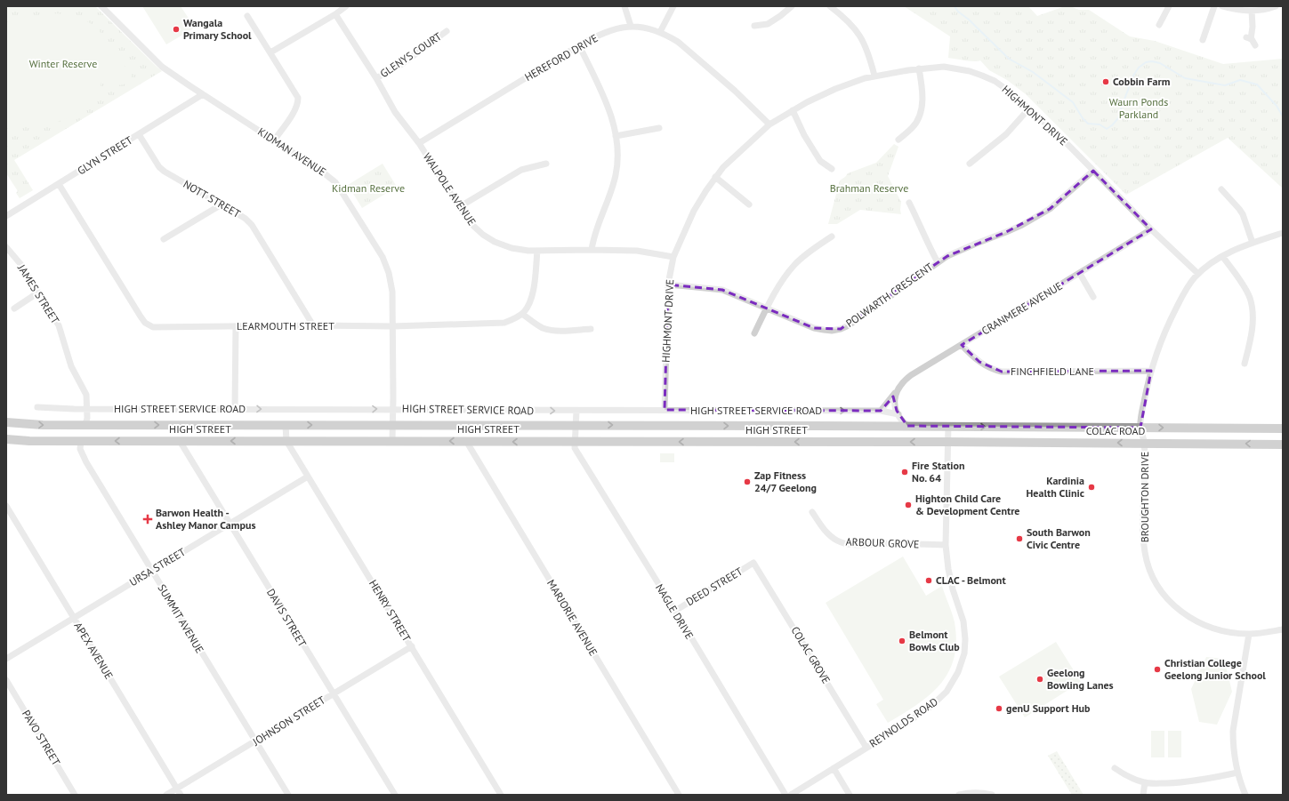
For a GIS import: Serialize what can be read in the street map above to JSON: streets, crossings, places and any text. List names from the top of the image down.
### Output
{
  "streets": {
    "highway": ["HIGH STREET", "COLAC ROAD"],
    "street": [
      "GLENYS COURT",
      "HEREFORD DRIVE",
      "HIGHMONT DRIVE",
      "KIDMAN AVENUE",
      "GLYN STREET",
      "WALPOLE AVENUE",
      "NOTT STREET",
      "JAMES STREET",
      "POLWARTH CRESCENT",
      "CRANMERE AVENUE",
      "LEARMOUTH STREET",
      "FINCHFIELD LANE",
      "HIGH STREET SERVICE ROAD",
      "BROUGHTON DRIVE",
      "ARBOUR GROVE",
      "URSA STREET",
      "DEED STREET",
      "HENRY STREET",
      "NAGLE DRIVE",
      "DAVIS STREET",
      "MARJORIE AVENUE",
      "SUMMIT AVENUE",
      "APEX AVENUE",
      "COLAC GROVE",
      "JOHNSON STREET",
      "REYNOLDS ROAD",
      "PAVO STREET"
    ]
  },
  "crossings": [
    ["GLENYS COURT", "WALPOLE AVENUE"],
    ["HEREFORD DRIVE", "HIGHMONT DRIVE"],
    ["HEREFORD DRIVE", "WALPOLE AVENUE"],
    ["HIGHMONT DRIVE", "WALPOLE AVENUE"],
    ["HIGHMONT DRIVE", "POLWARTH CRESCENT"],
    ["HIGHMONT DRIVE", "CRANMERE AVENUE"],
    ["HIGHMONT DRIVE", "HIGH STREET SERVICE ROAD"],
    ["HIGHMONT DRIVE", "BROUGHTON DRIVE"],
    ["KIDMAN AVENUE", "GLYN STREET"],
    ["KIDMAN AVENUE", "LEARMOUTH STREET"],
    ["KIDMAN AVENUE", "HIGH STREET SERVICE ROAD"],
    ["KIDMAN AVENUE", "HIGH STREET"],
    ["GLYN STREET", "NOTT STREET"],
    ["GLYN STREET", "LEARMOUTH STREET"],
    ["NOTT STREET", "LEARMOUTH STREET"],
    ["JAMES STREET", "HIGH STREET SERVICE ROAD"],
    ["JAMES STREET", "HIGH STREET"],
    ["CRANMERE AVENUE", "FINCHFIELD LANE"],
    ["CRANMERE AVENUE", "HIGH STREET SERVICE ROAD"],
    ["FINCHFIELD LANE", "BROUGHTON DRIVE"],
    ["HIGH STREET", "COLAC ROAD"],
    ["HIGH STREET", "HENRY STREET"],
    ["HIGH STREET", "NAGLE DRIVE"],
    ["HIGH STREET", "DAVIS STREET"],
    ["HIGH STREET", "MARJORIE AVENUE"],
    ["HIGH STREET", "SUMMIT AVENUE"],
    ["HIGH STREET", "REYNOLDS ROAD"],
    ["COLAC ROAD", "BROUGHTON DRIVE"],
    ["COLAC ROAD", "REYNOLDS ROAD"],
    ["ARBOUR GROVE", "REYNOLDS ROAD"],
    ["URSA STREET", "HENRY STREET"],
    ["URSA STREET", "DAVIS STREET"],
    ["URSA STREET", "SUMMIT AVENUE"],
    ["URSA STREET", "APEX AVENUE"],
    ["DEED STREET", "NAGLE DRIVE"],
    ["DEED STREET", "COLAC GROVE"],
    ["HENRY STREET", "JOHNSON STREET"],
    ["DAVIS STREET", "JOHNSON STREET"],
    ["SUMMIT AVENUE", "JOHNSON STREET"],
    ["APEX AVENUE", "JOHNSON STREET"],
    ["COLAC GROVE", "REYNOLDS ROAD"]
  ],
  "one_way": ["HIGH STREET SERVICE ROAD"],
  "parks": [
    "Winter Reserve",
    "Waurn Ponds Parkland",
    "Kidman Reserve",
    "Brahman Reserve"
  ],
  "places": {
    "other": [
      "Wangala Primary School",
      "Cobbin Farm",
      "Fire Station No. 64",
      "Zap Fitness 24/7 Geelong",
      "Kardinia Health Clinic",
      "Highton Child Care & Development Centre",
      "South Barwon Civic Centre",
      "CLAC - Belmont",
      "Belmont Bowls Club",
      "Christian College Geelong Junior School",
      "Geelong Bowling Lanes",
      "genU Support Hub"
    ],
    "health": ["Barwon Health - Ashley Manor Campus"]
  }
}
